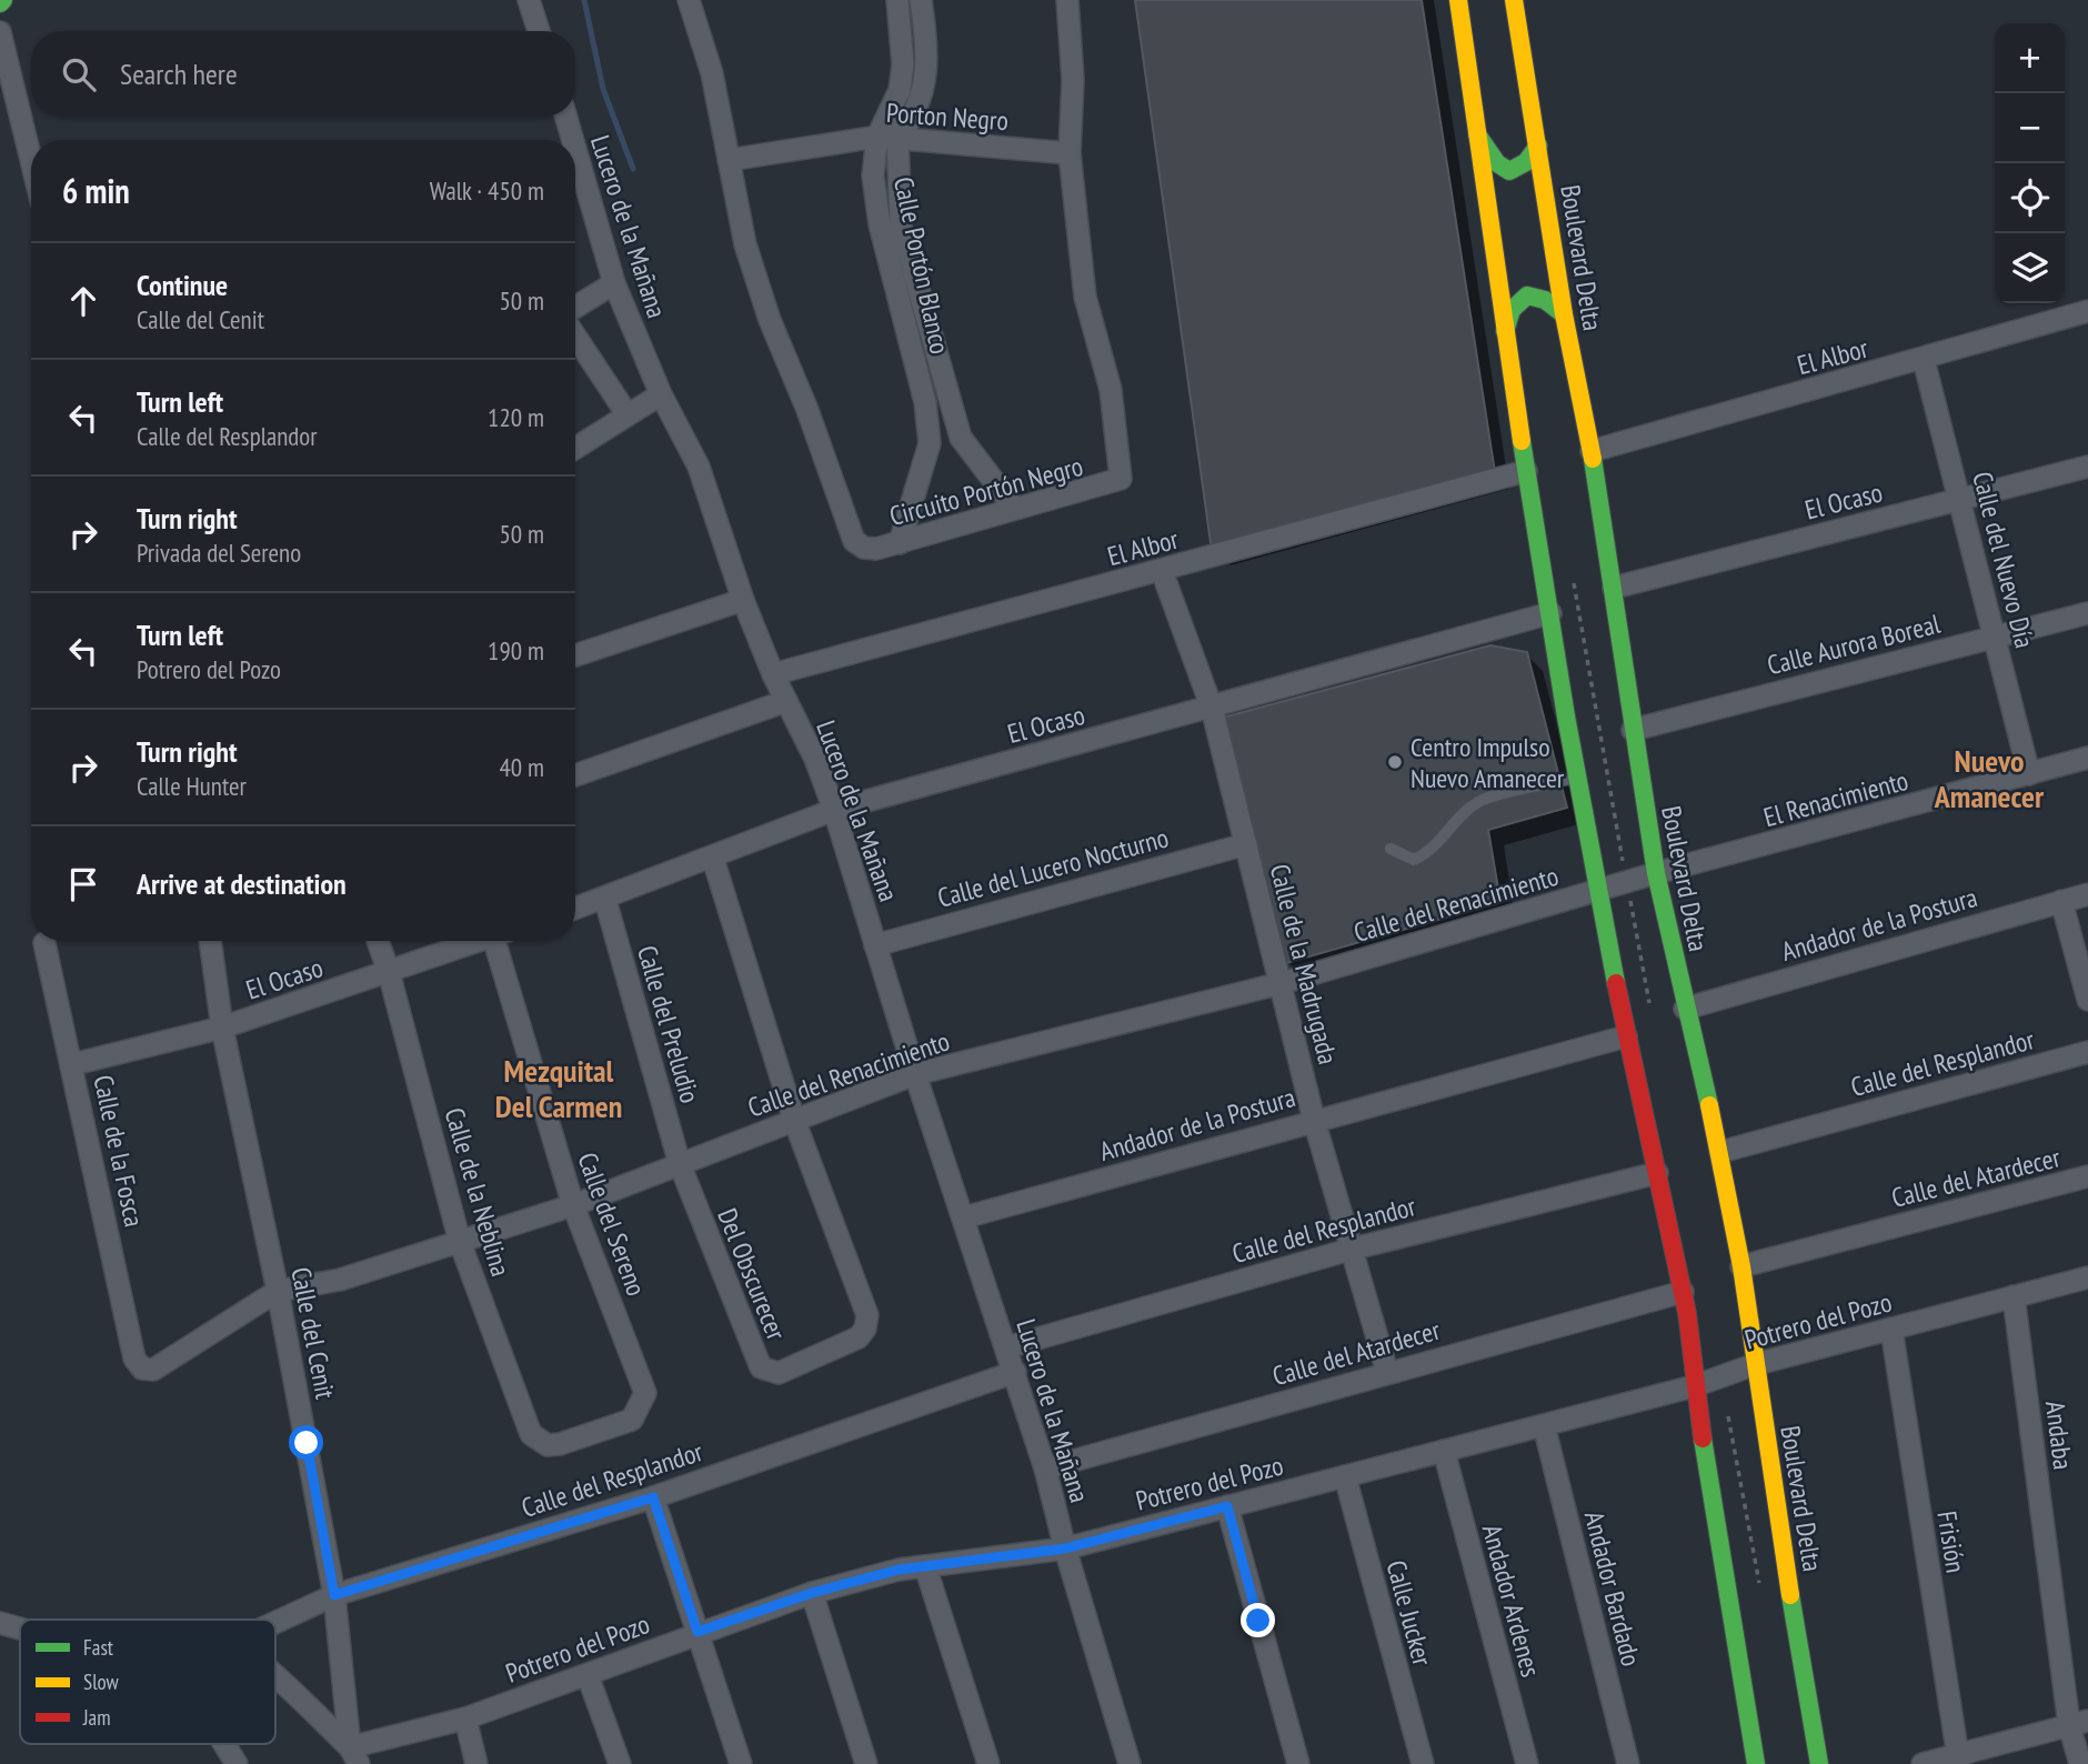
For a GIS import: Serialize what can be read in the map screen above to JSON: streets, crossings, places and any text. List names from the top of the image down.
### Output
{
  "streets": {
    "main road": ["Boulevard Delta"],
    "street": [
      "Porton Negro",
      "Lucero de la Mañana",
      "Calle Portón Blanco",
      "El Albor",
      "Circuito Portón Negro",
      "El Ocaso",
      "Calle del Nuevo Día",
      "Calle Aurora Boreal",
      "El Renacimiento",
      "Calle del Lucero Nocturno",
      "Calle del Renacimiento",
      "Andador de la Postura",
      "Calle de la Madrugada",
      "Calle del Preludio",
      "Calle del Resplandor",
      "Calle de la Fosca",
      "Calle del Atardecer",
      "Calle de la Neblina",
      "Calle del Sereno",
      "Del Obscurecer",
      "Potrero del Pozo",
      "Calle del Cenit",
      "Andaba",
      "Frisión",
      "Andador Bardado",
      "Andador Ardenes",
      "Calle Jucker"
    ]
  },
  "crossings": [
    ["Porton Negro", "Calle Portón Blanco"],
    ["Porton Negro", "Circuito Portón Negro"],
    ["Lucero de la Mañana", "El Albor"],
    ["Lucero de la Mañana", "El Ocaso"],
    ["Lucero de la Mañana", "Calle del Lucero Nocturno"],
    ["Lucero de la Mañana", "Calle del Renacimiento"],
    ["Lucero de la Mañana", "Andador de la Postura"],
    ["Lucero de la Mañana", "Calle del Resplandor"],
    ["Lucero de la Mañana", "Calle del Atardecer"],
    ["Lucero de la Mañana", "Potrero del Pozo"],
    ["Boulevard Delta", "El Albor"],
    ["Boulevard Delta", "El Ocaso"],
    ["Boulevard Delta", "Calle Aurora Boreal"],
    ["Boulevard Delta", "El Renacimiento"],
    ["Boulevard Delta", "Andador de la Postura"],
    ["Boulevard Delta", "Calle del Resplandor"],
    ["Boulevard Delta", "Calle del Atardecer"],
    ["Boulevard Delta", "Potrero del Pozo"],
    ["Calle Portón Blanco", "Circuito Portón Negro"],
    ["El Albor", "Calle del Nuevo Día"],
    ["El Albor", "Calle de la Madrugada"],
    ["El Ocaso", "Calle del Nuevo Día"],
    ["El Ocaso", "Calle de la Madrugada"],
    ["El Ocaso", "Calle del Preludio"],
    ["El Ocaso", "Calle de la Fosca"],
    ["El Ocaso", "Calle de la Neblina"],
    ["El Ocaso", "Calle del Cenit"],
    ["Calle del Nuevo Día", "Calle Aurora Boreal"],
    ["Calle del Nuevo Día", "El Renacimiento"],
    ["El Renacimiento", "Calle del Renacimiento"],
    ["Calle del Lucero Nocturno", "Calle de la Madrugada"],
    ["Calle del Renacimiento", "Calle de la Madrugada"],
    ["Calle del Renacimiento", "Calle del Preludio"],
    ["Calle del Renacimiento", "Calle de la Fosca"],
    ["Calle del Renacimiento", "Calle de la Neblina"],
    ["Calle del Renacimiento", "Calle del Sereno"],
    ["Calle del Renacimiento", "Del Obscurecer"],
    ["Calle del Renacimiento", "Calle del Cenit"],
    ["Andador de la Postura", "Calle de la Madrugada"],
    ["Calle de la Madrugada", "Calle del Resplandor"],
    ["Calle de la Madrugada", "Calle del Atardecer"],
    ["Calle del Preludio", "Del Obscurecer"],
    ["Calle del Resplandor", "Calle del Cenit"],
    ["Calle de la Neblina", "Calle del Sereno"],
    ["Potrero del Pozo", "Calle del Cenit"],
    ["Potrero del Pozo", "Andaba"],
    ["Potrero del Pozo", "Frisión"],
    ["Potrero del Pozo", "Andador Bardado"],
    ["Potrero del Pozo", "Andador Ardenes"],
    ["Potrero del Pozo", "Calle Jucker"]
  ],
  "districts": ["Nuevo Amanecer", "Mezquital Del Carmen"],
  "places": ["Centro Impulso Nuevo Amanecer"],
  "legend": ["Fast", "Slow", "Jam"],
  "page": {
    "map_buttons": ["+", "−"],
    "search": "Search here",
    "heading": ["6 min", "Walk · 450 m"],
    "list": [
      ["Continue", "Calle del Cenit", "50 m"],
      ["Turn left", "Calle del Resplandor", "120 m"],
      ["Turn right", "Privada del Sereno", "50 m"],
      ["Turn left", "Potrero del Pozo", "190 m"],
      ["Turn right", "Calle Hunter", "40 m"],
      "Arrive at destination"
    ]
  }
}
